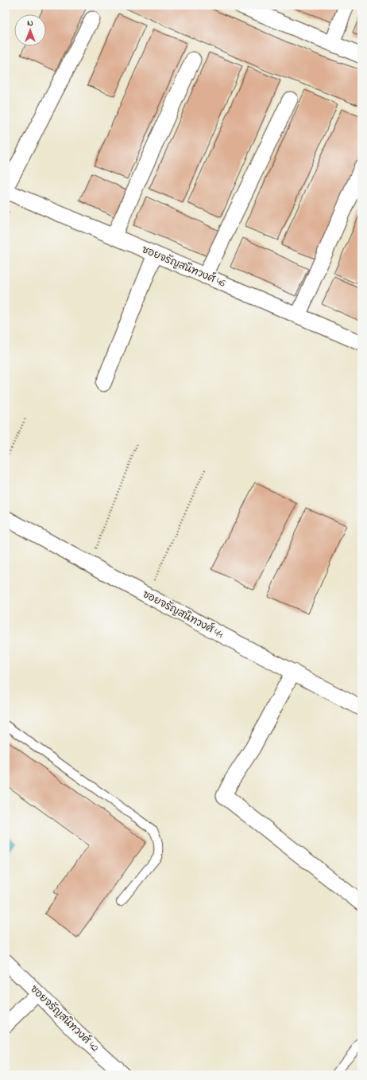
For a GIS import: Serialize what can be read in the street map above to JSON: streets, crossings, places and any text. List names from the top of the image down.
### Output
{
  "streets": {
    "street": ["ซอยจรัญสนิทวงศ์ 46", "ซอยจรัญสนิทวงศ์ 44", "ซอยจรัญสนิทวงศ์ 42"]
  },
  "north": "top"
}
